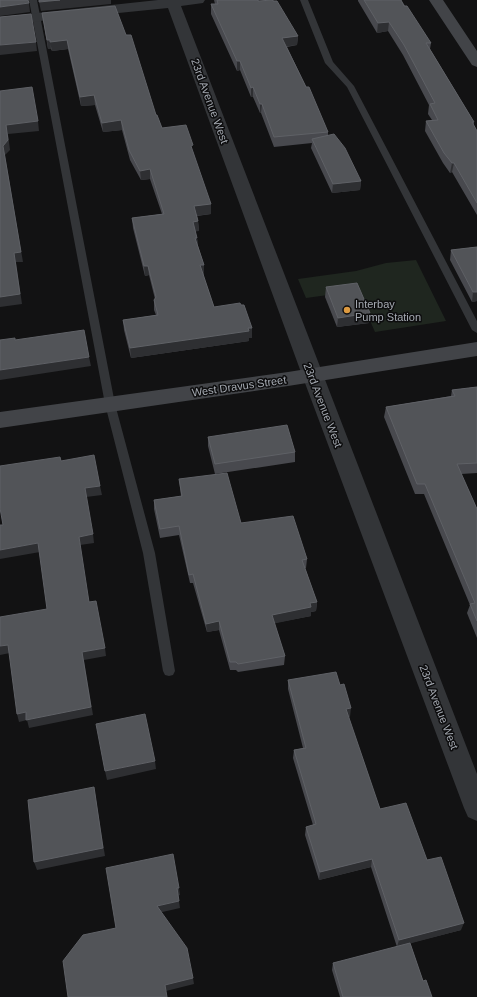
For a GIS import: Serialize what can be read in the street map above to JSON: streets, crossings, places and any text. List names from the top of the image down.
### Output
{
  "streets": {
    "street": ["23rd Avenue West", "West Dravus Street"]
  },
  "crossings": [
    ["23rd Avenue West", "West Dravus Street"]
  ],
  "places": ["Interbay Pump Station"]
}
